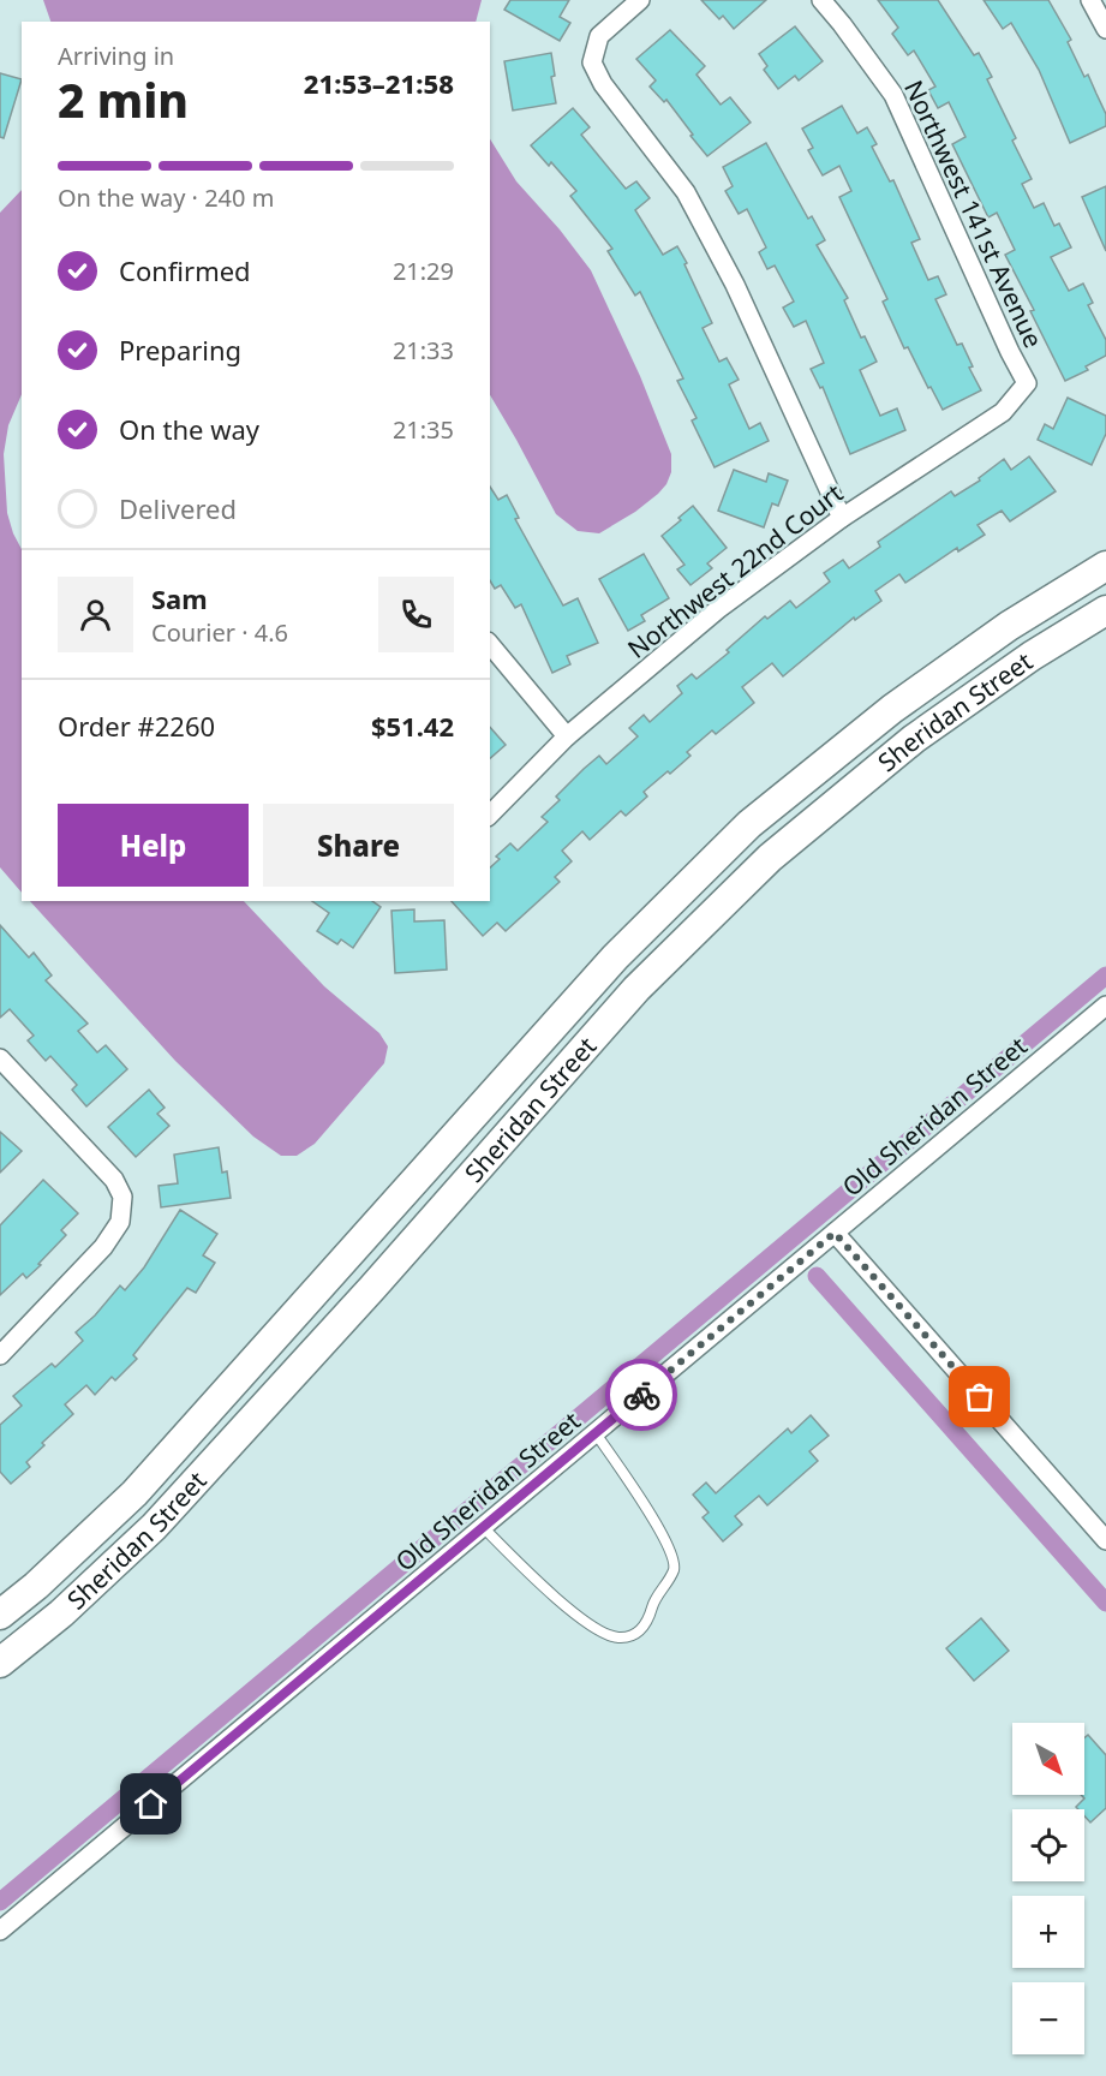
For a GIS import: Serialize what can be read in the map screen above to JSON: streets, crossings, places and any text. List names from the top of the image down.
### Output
{
  "streets": {
    "main road": ["Sheridan Street"],
    "street": ["Northwest 141st Avenue", "Northwest 22nd Court", "Old Sheridan Street"]
  },
  "crossings": [
    ["Northwest 141st Avenue", "Northwest 22nd Court"]
  ],
  "north": "bottom right",
  "page": {
    "heading": ["2 min", "Arriving in", "21:53–21:58"],
    "panel": [
      "Sam",
      "Courier · 4.6",
      "Order #2260",
      "$51.42"
    ],
    "bar": "On the way · 240 m",
    "list": [
      ["Confirmed", "21:29"],
      ["Preparing", "21:33"],
      ["On the way", "21:35"],
      "Delivered"
    ],
    "buttons": ["Help", "Share"],
    "map_buttons": ["+", "−"]
  }
}
